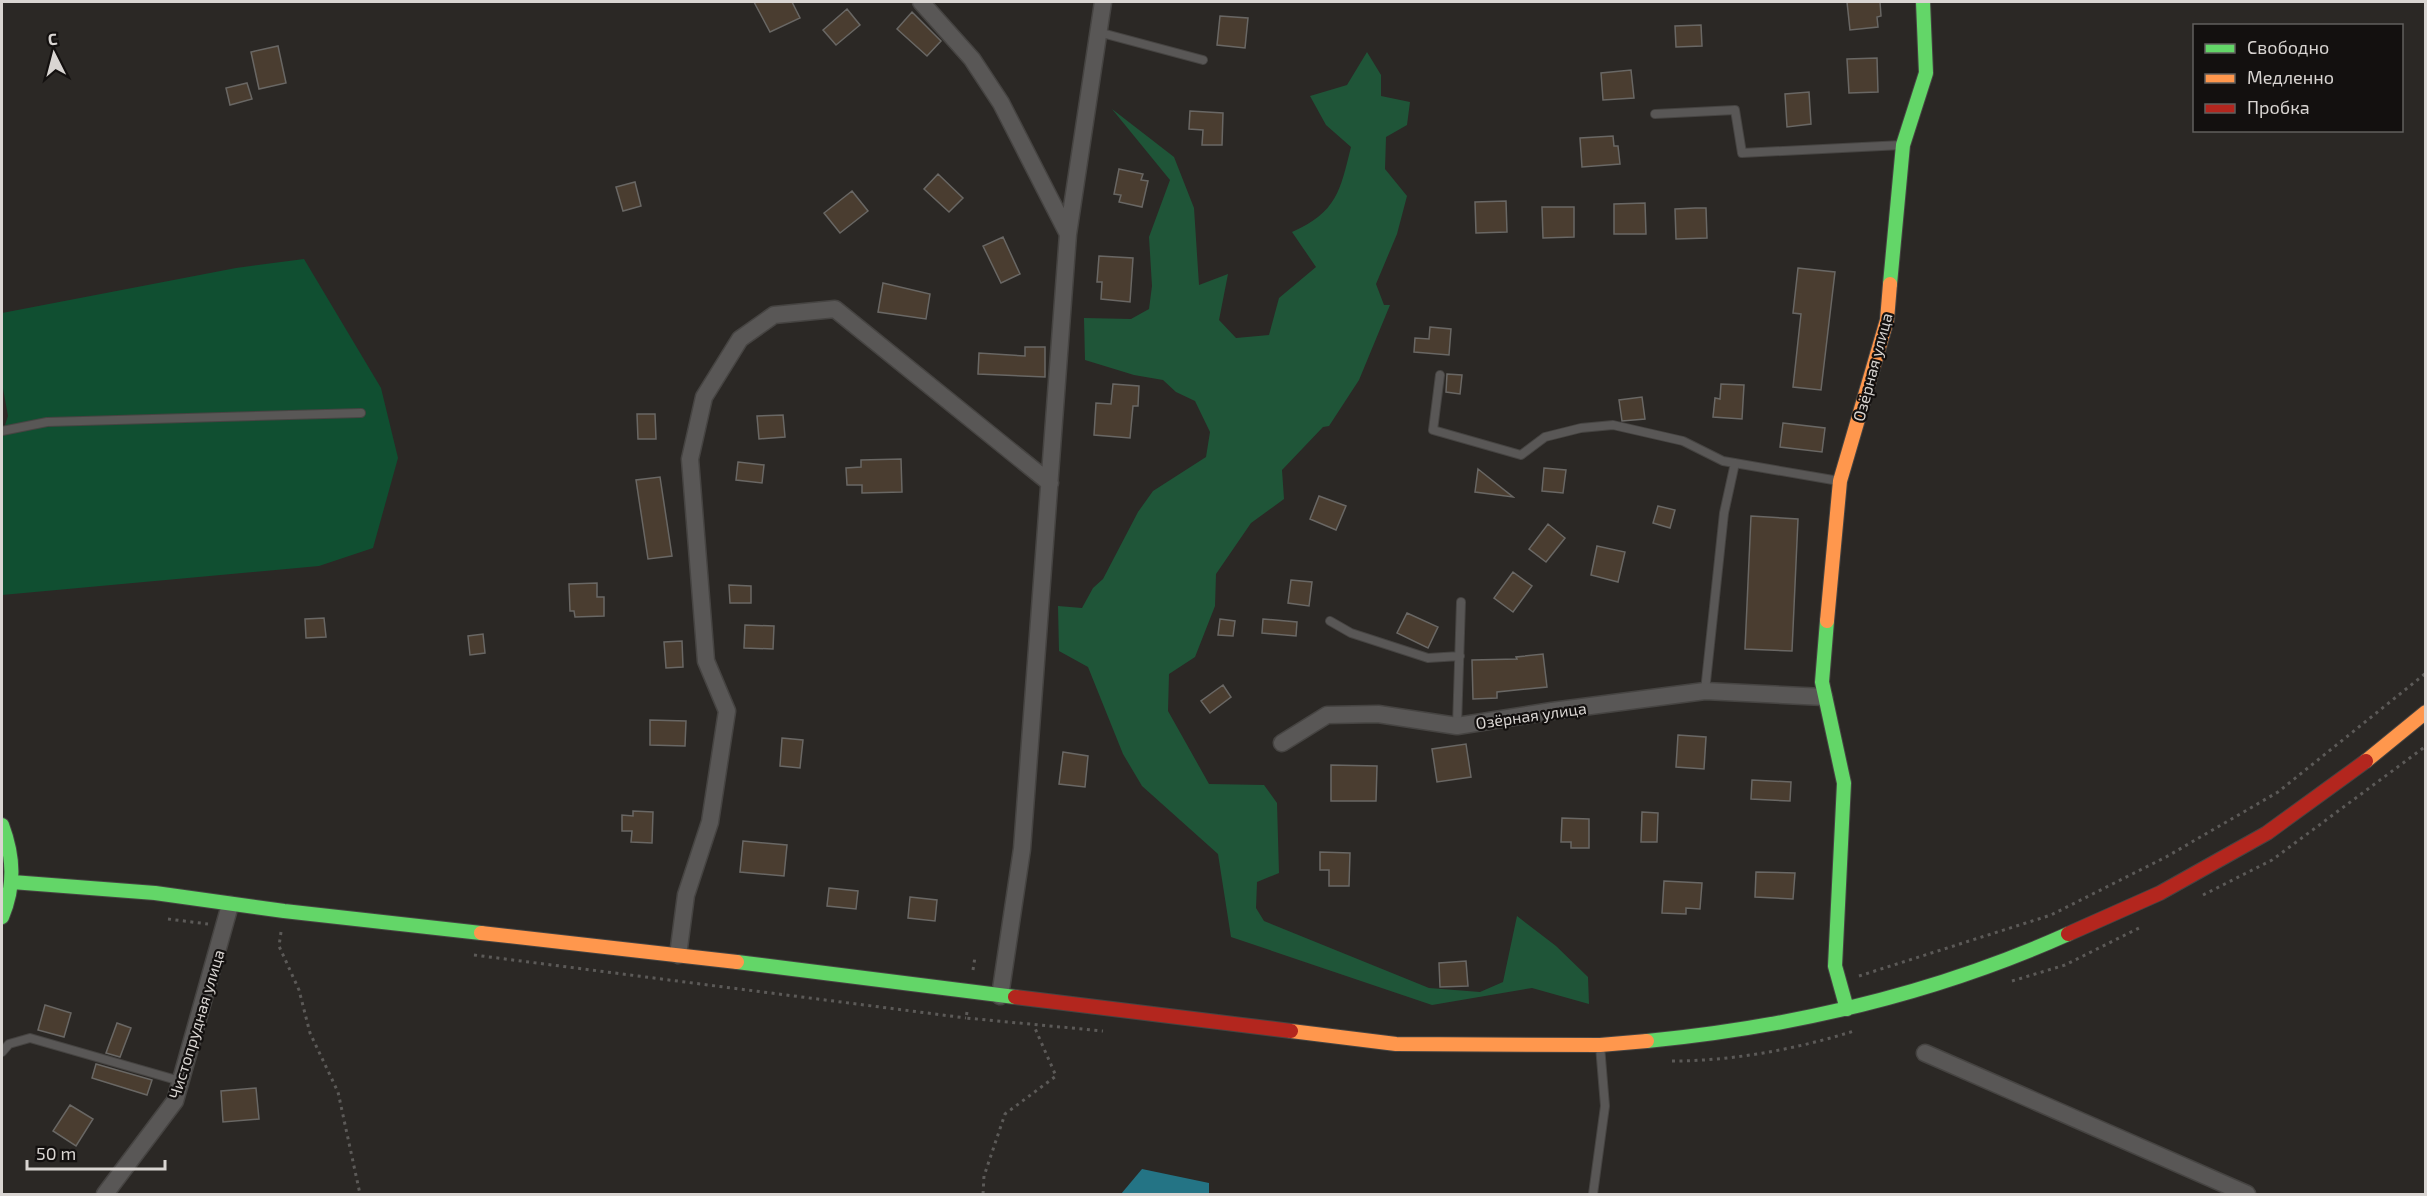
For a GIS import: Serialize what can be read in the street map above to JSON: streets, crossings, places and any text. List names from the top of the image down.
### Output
{
  "streets": {
    "street": ["Озёрная улица", "Чистопрудная улица"]
  },
  "legend": ["Свободно", "Медленно", "Пробка"],
  "scale_bar": "50 m",
  "north": "top"
}
